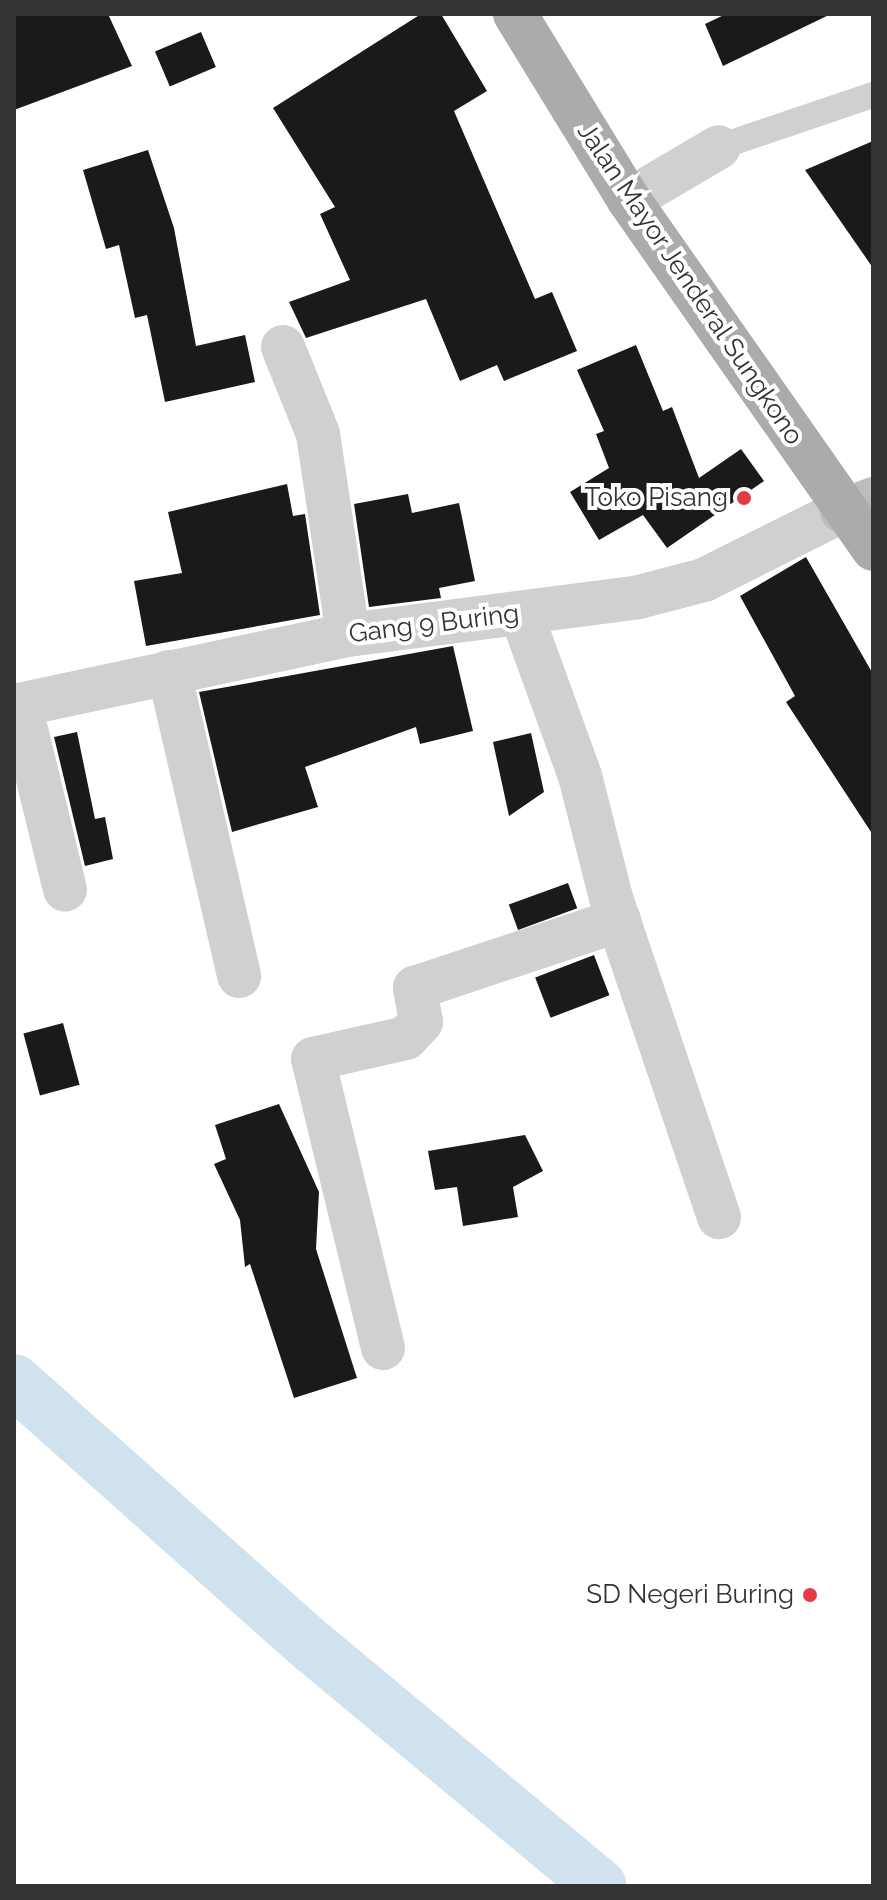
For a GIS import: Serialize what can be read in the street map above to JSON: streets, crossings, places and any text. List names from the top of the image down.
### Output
{
  "streets": {
    "main road": ["Jalan Mayor Jenderal Sungkono"],
    "street": ["Gang 9 Buring"]
  },
  "crossings": [
    ["Jalan Mayor Jenderal Sungkono", "Gang 9 Buring"]
  ],
  "places": ["Toko Pisang", "SD Negeri Buring"]
}
